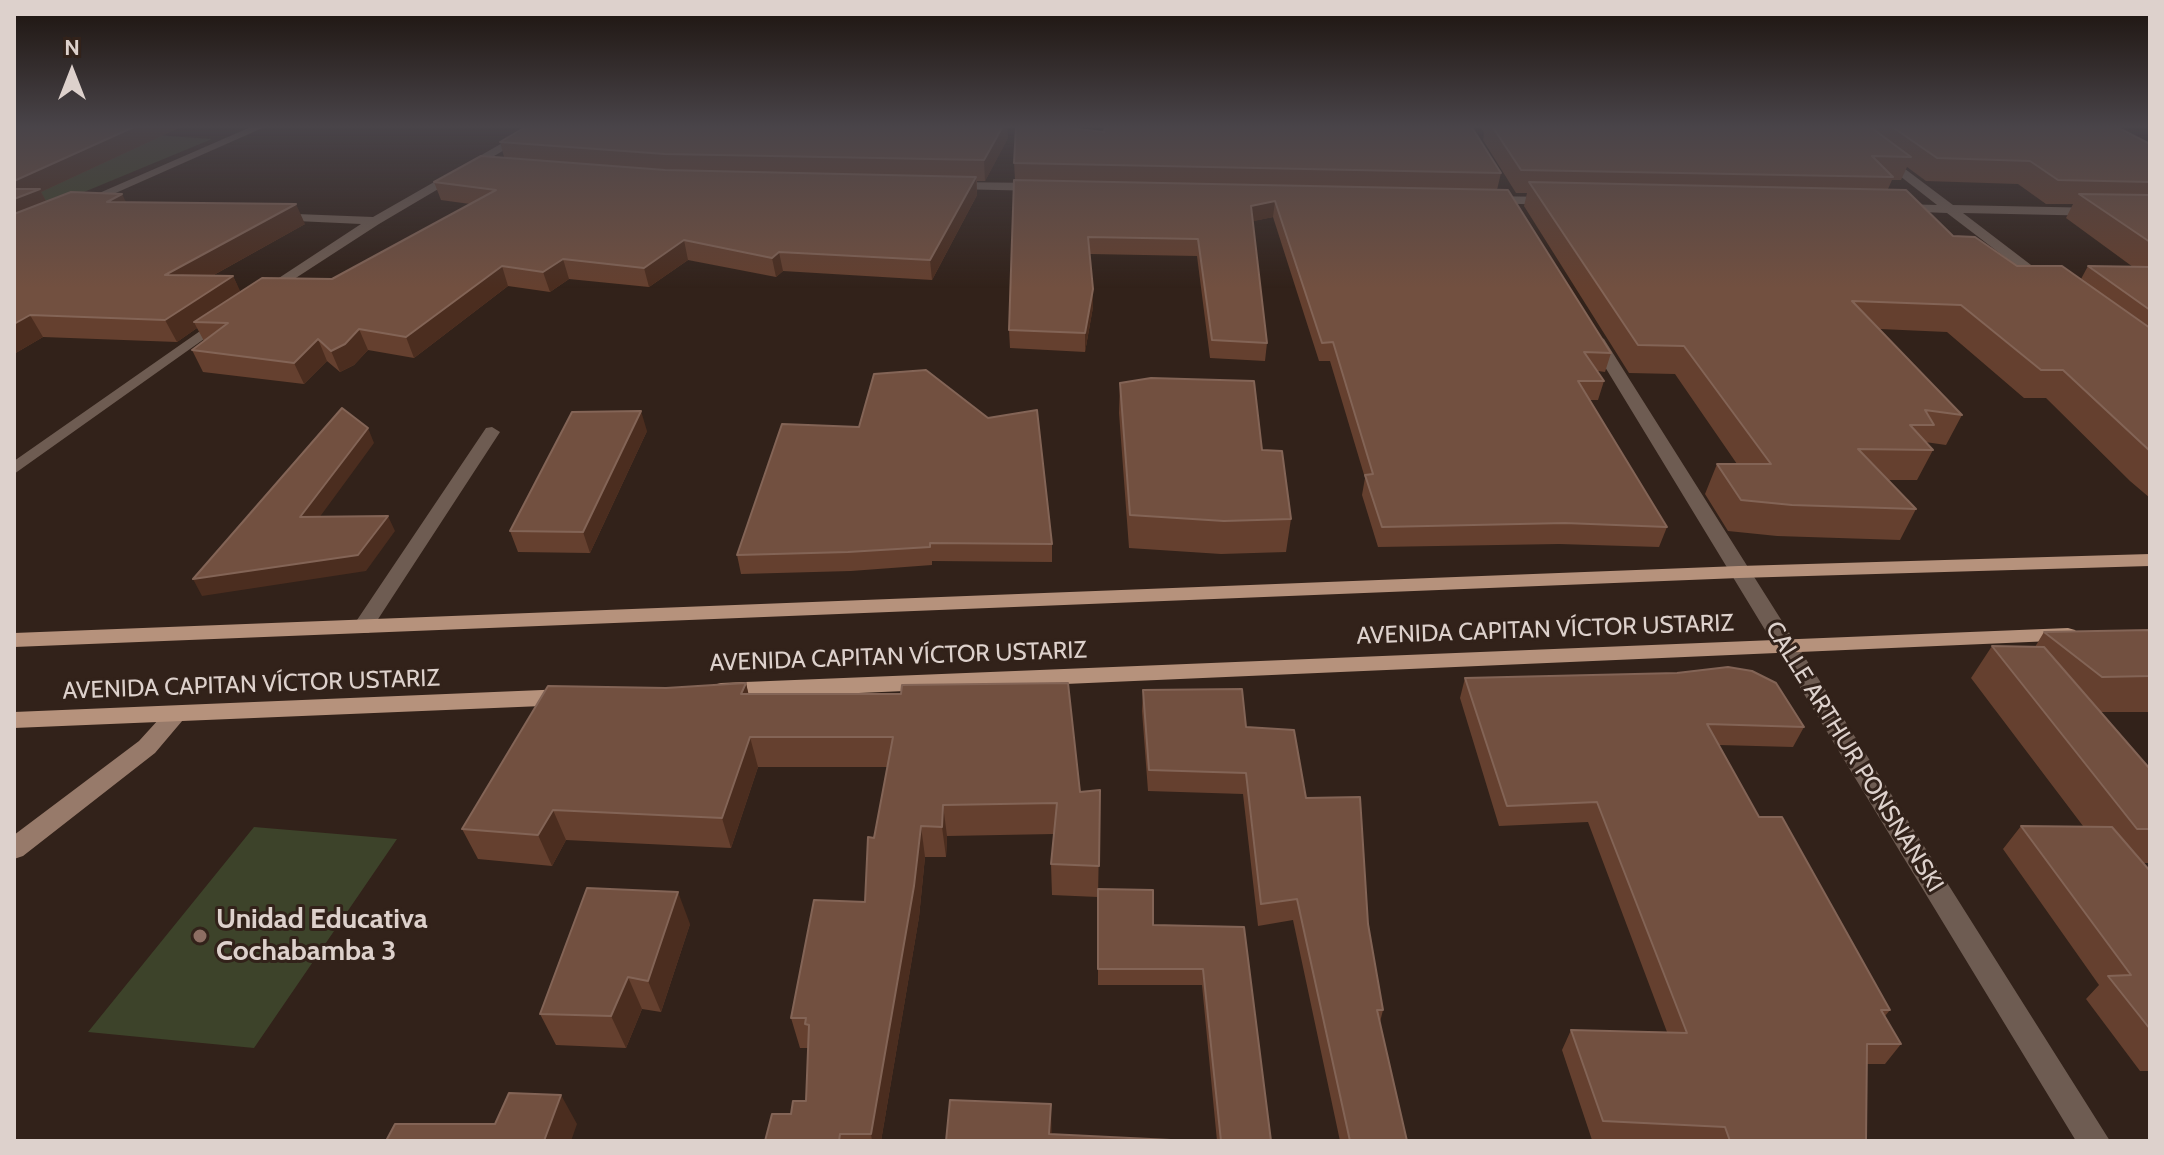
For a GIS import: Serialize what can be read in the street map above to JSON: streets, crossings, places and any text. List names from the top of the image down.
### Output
{
  "streets": {
    "main road": ["AVENIDA CAPITAN VÍCTOR USTARIZ"],
    "street": ["CALLE ARTHUR PONSNANSKI"]
  },
  "crossings": [
    ["AVENIDA CAPITAN VÍCTOR USTARIZ", "CALLE ARTHUR PONSNANSKI"]
  ],
  "places": ["Unidad Educativa Cochabamba 3"],
  "north": "top"
}
